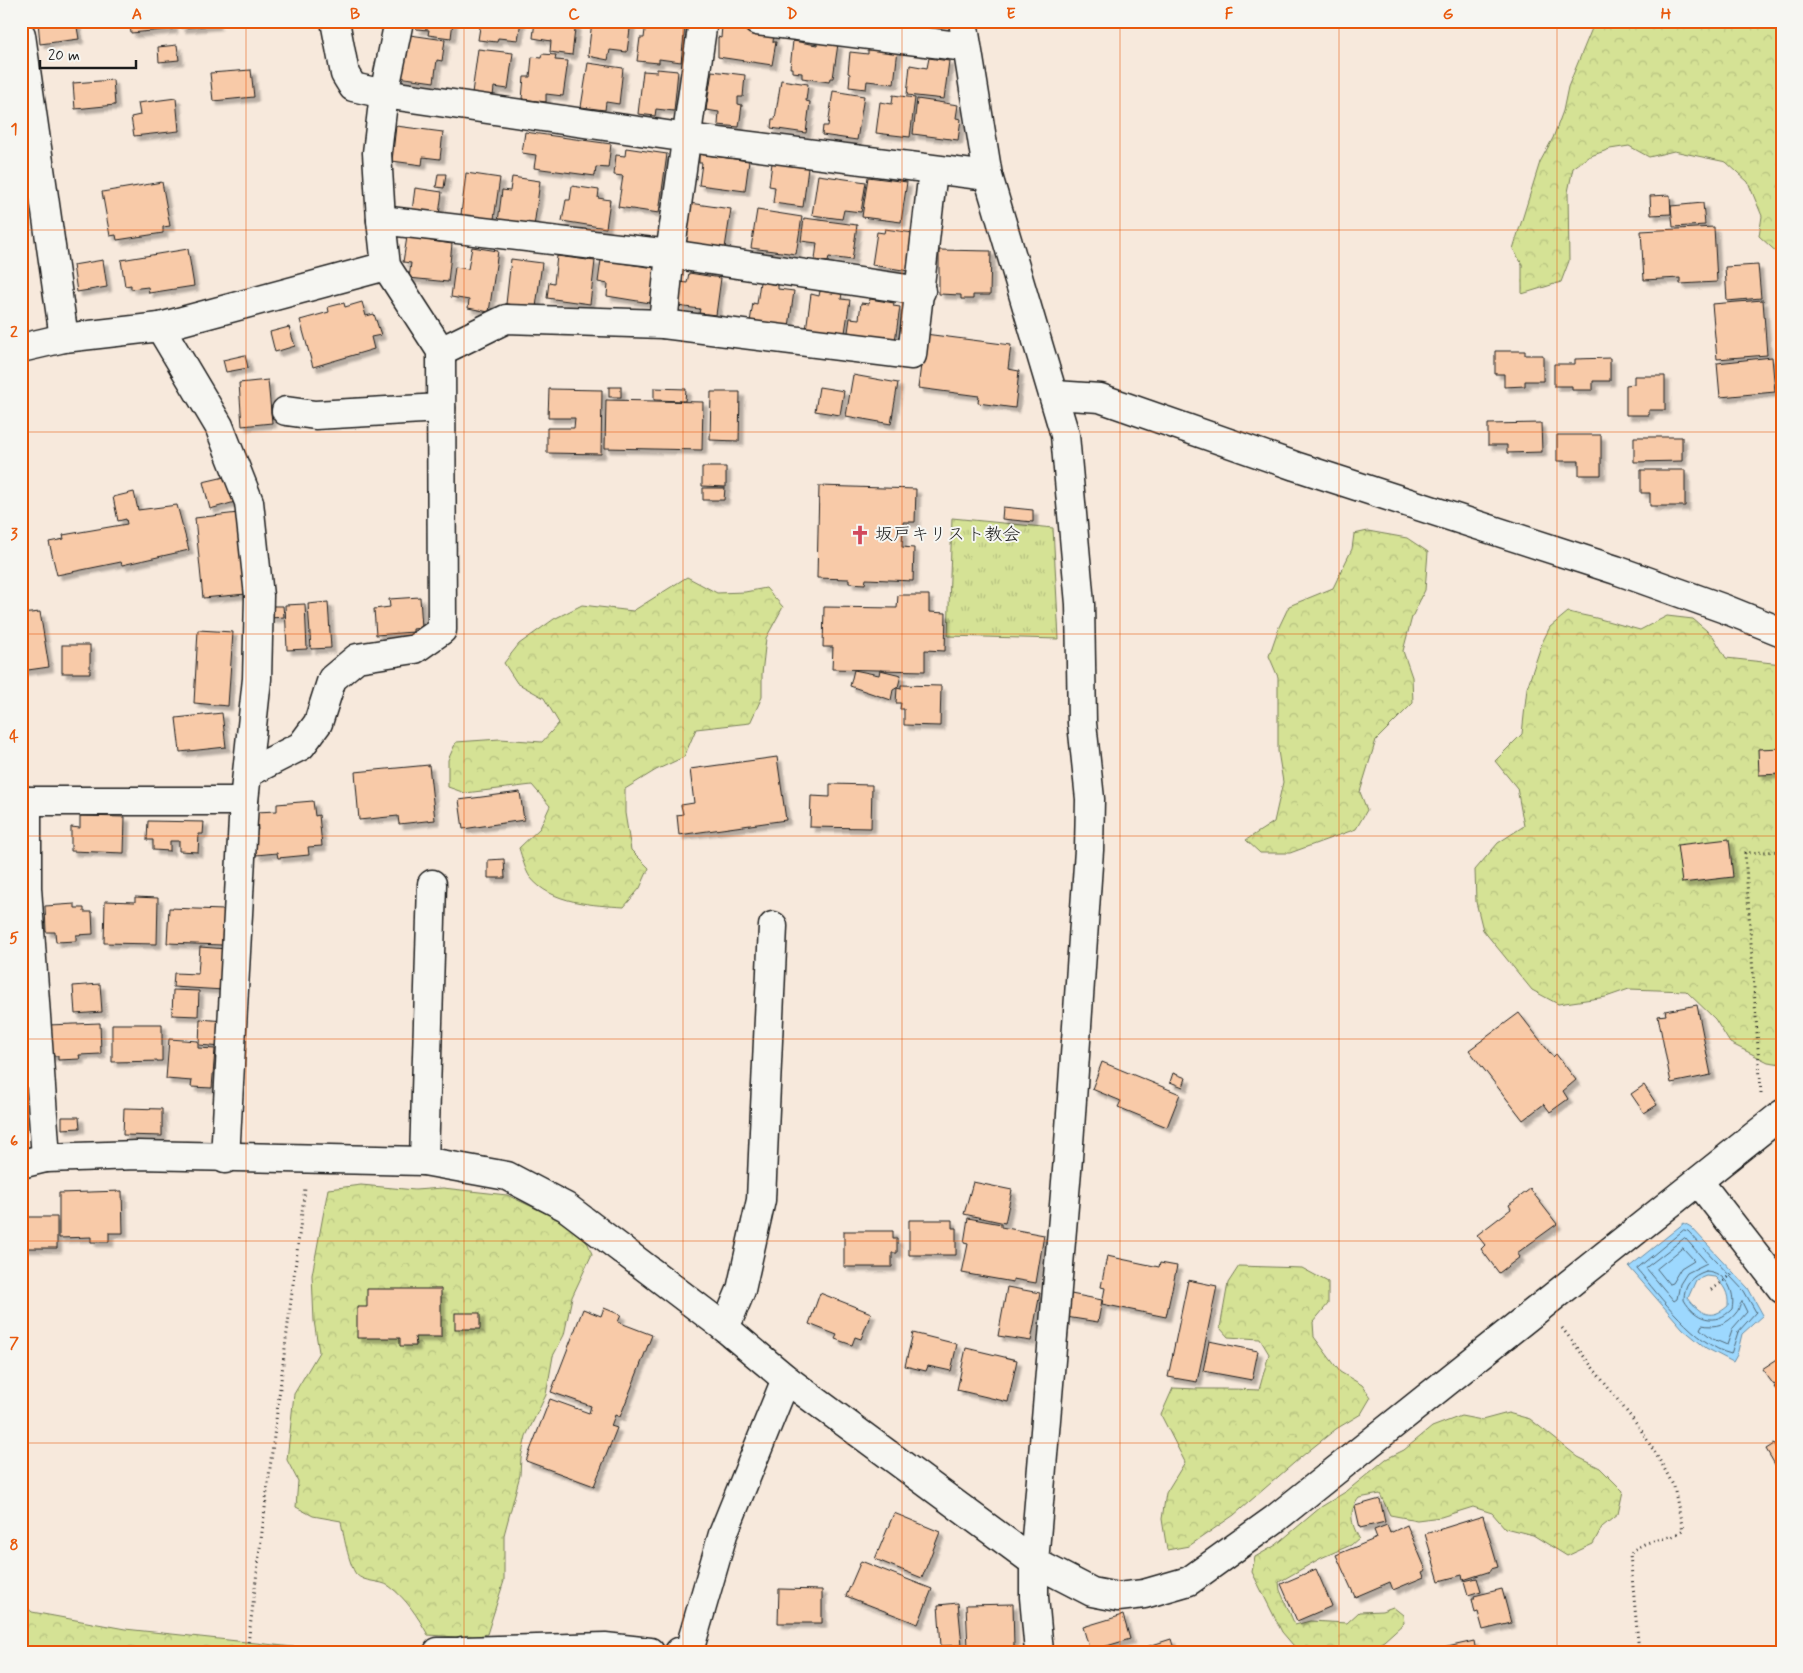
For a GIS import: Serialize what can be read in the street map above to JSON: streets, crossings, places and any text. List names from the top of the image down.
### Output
{
  "places": {
    "church": ["坂戸キリスト教会"]
  },
  "scale_bar": "20 m",
  "grid": {
    "columns": [
      "A",
      "B",
      "C",
      "D",
      "E",
      "F",
      "G",
      "H"
    ],
    "rows": [
      "1",
      "2",
      "3",
      "4",
      "5",
      "6",
      "7",
      "8"
    ]
  }
}
